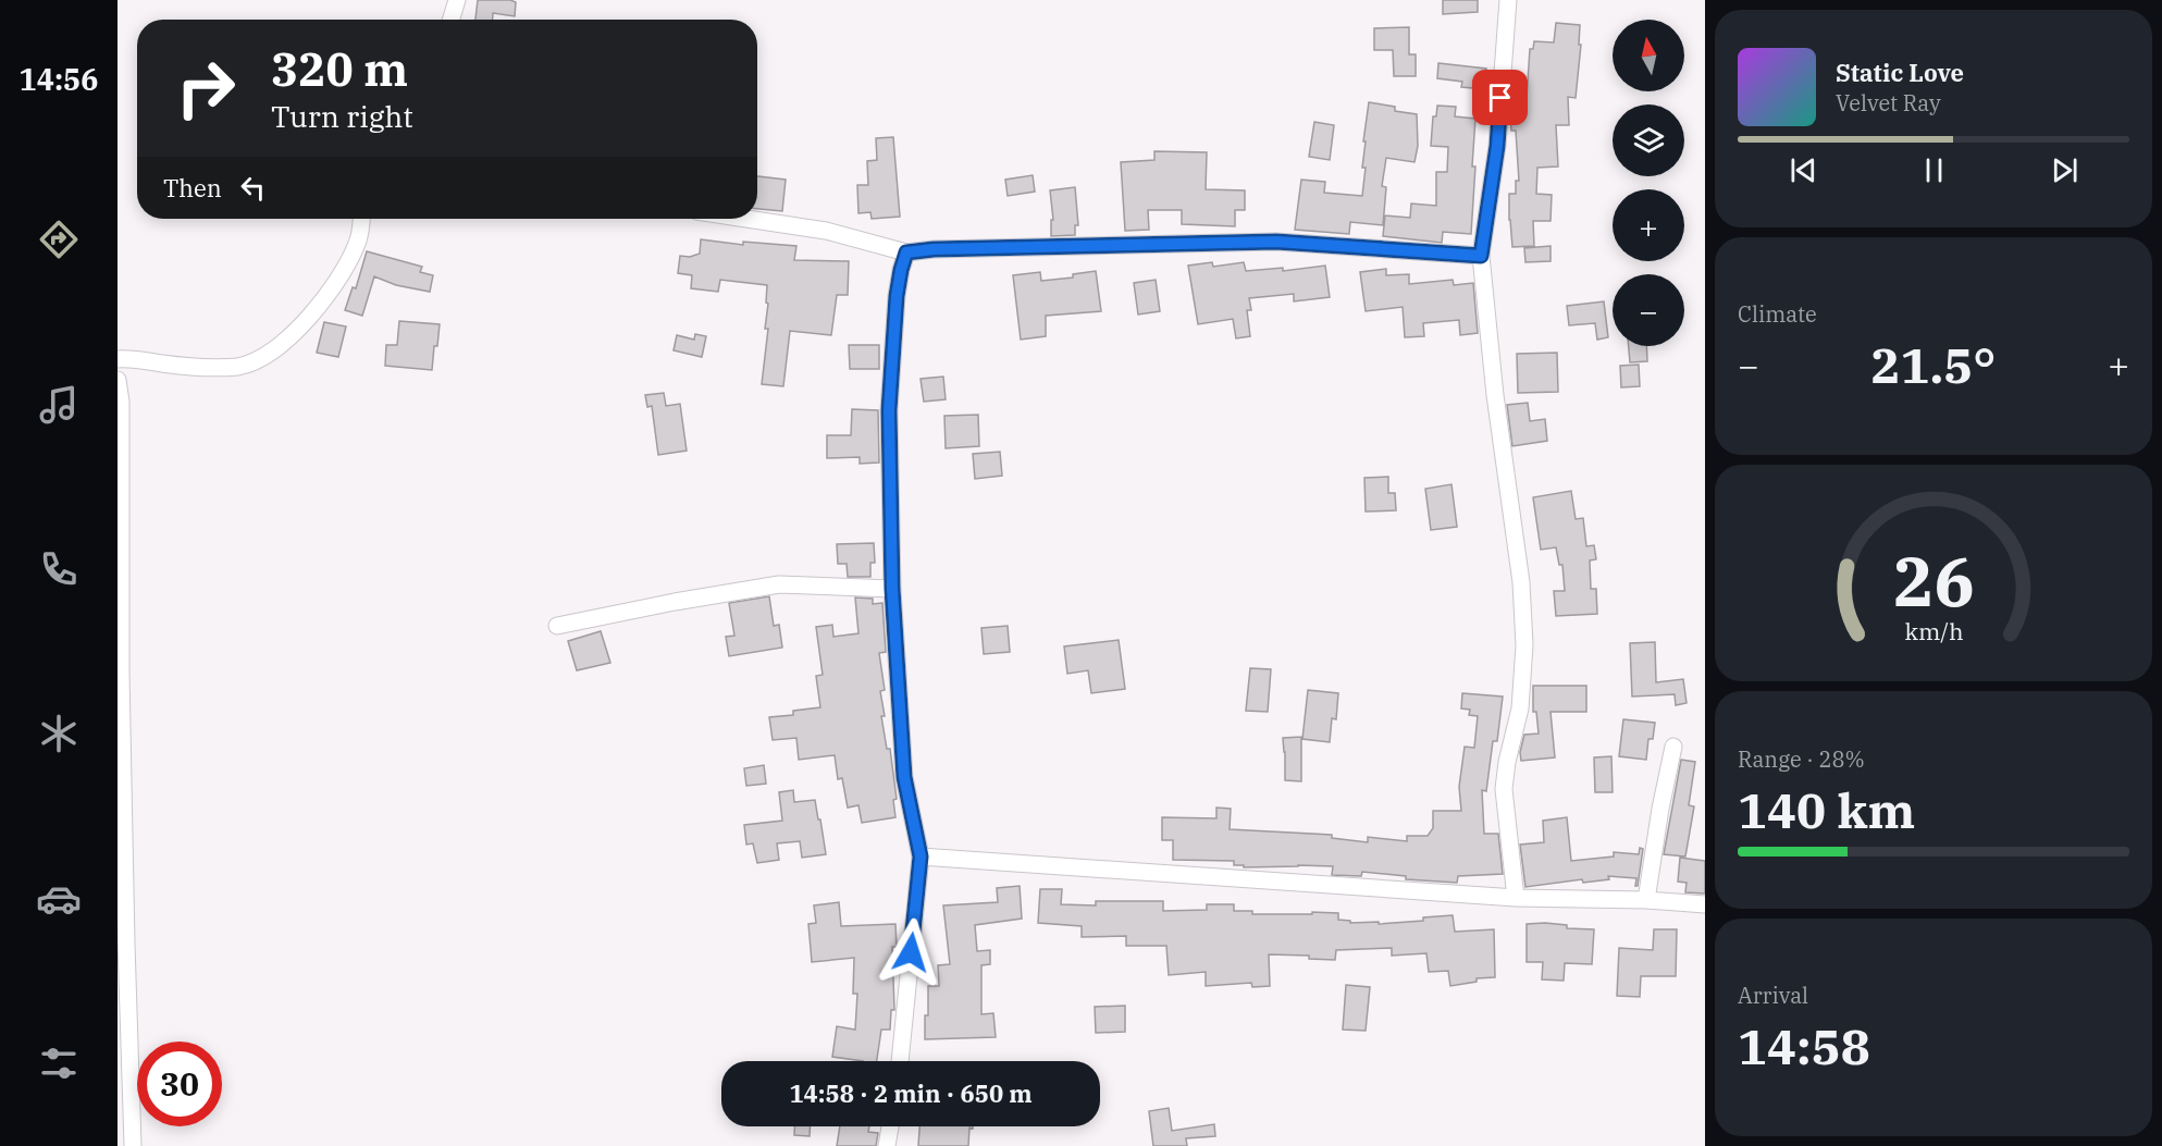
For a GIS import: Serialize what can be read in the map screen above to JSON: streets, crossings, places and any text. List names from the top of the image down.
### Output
{
  "north": "top",
  "page": {
    "tabs": "14:56",
    "map_buttons": ["+", "−"],
    "turn": ["320 m", "Turn right"],
    "song": ["Static Love", "Velvet Ray"],
    "then": "Then",
    "tile": [
      "Climate",
      ["Range · 28%", "140 km"],
      ["Arrival", "14:58"]
    ],
    "heat": ["−", "21.5°", "+"],
    "limit": "30",
    "trip": "14:58 · 2 min · 650 m",
    "gauge": ["26", "km/h"]
  }
}
